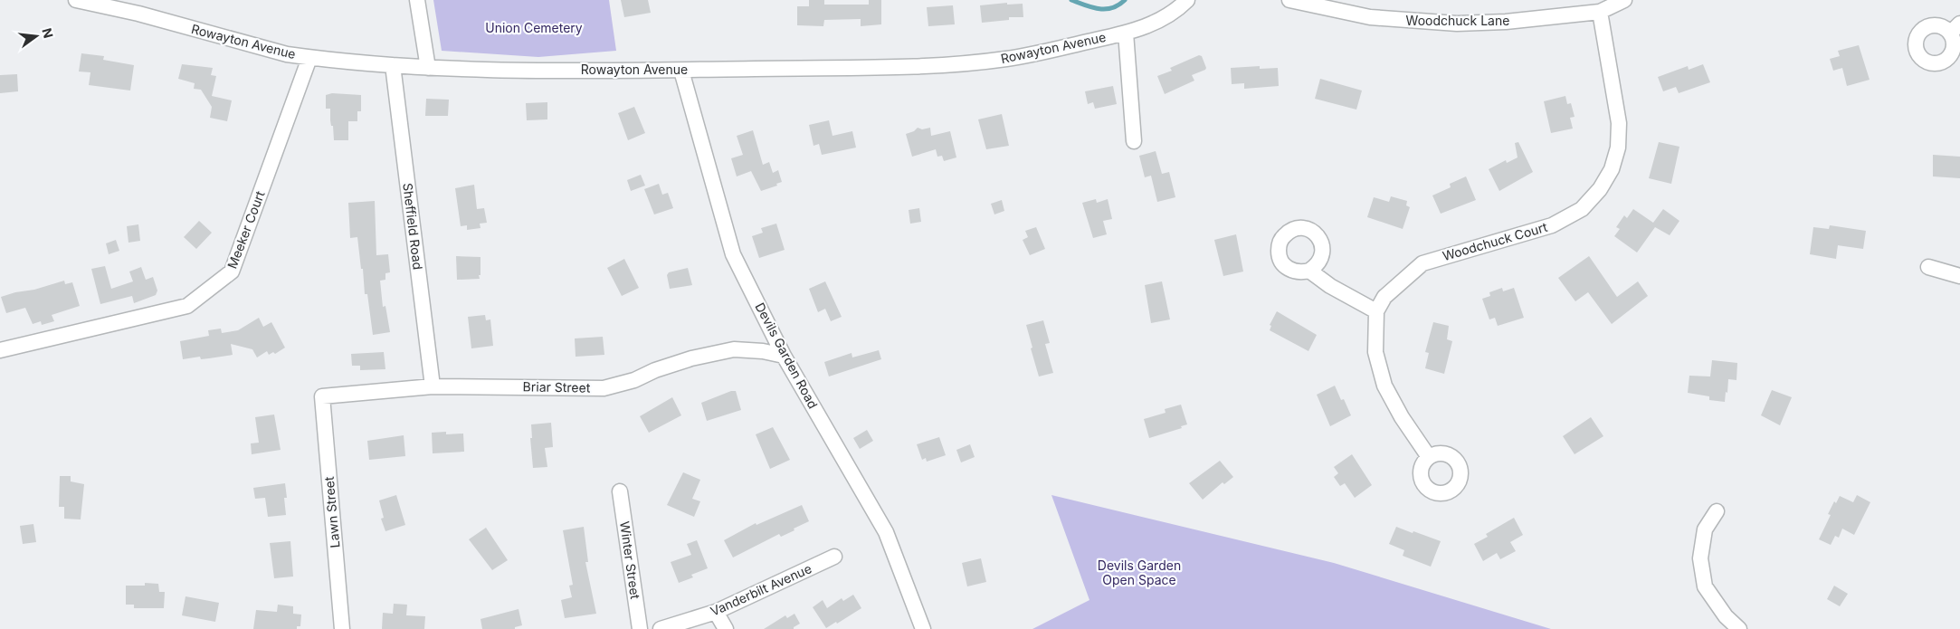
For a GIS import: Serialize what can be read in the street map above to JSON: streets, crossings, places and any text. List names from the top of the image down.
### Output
{
  "streets": {
    "street": [
      "Woodchuck Lane",
      "Rowayton Avenue",
      "Sheffield Road",
      "Meeker Court",
      "Woodchuck Court",
      "Devils Garden Road",
      "Briar Street",
      "Lawn Street",
      "Winter Street",
      "Vanderbilt Avenue"
    ]
  },
  "crossings": [
    ["Woodchuck Lane", "Woodchuck Court"],
    ["Rowayton Avenue", "Sheffield Road"],
    ["Rowayton Avenue", "Meeker Court"],
    ["Rowayton Avenue", "Devils Garden Road"],
    ["Sheffield Road", "Briar Street"],
    ["Devils Garden Road", "Briar Street"],
    ["Briar Street", "Lawn Street"]
  ],
  "parks": ["Union Cemetery", "Devils Garden Open Space"],
  "north": "right"
}
